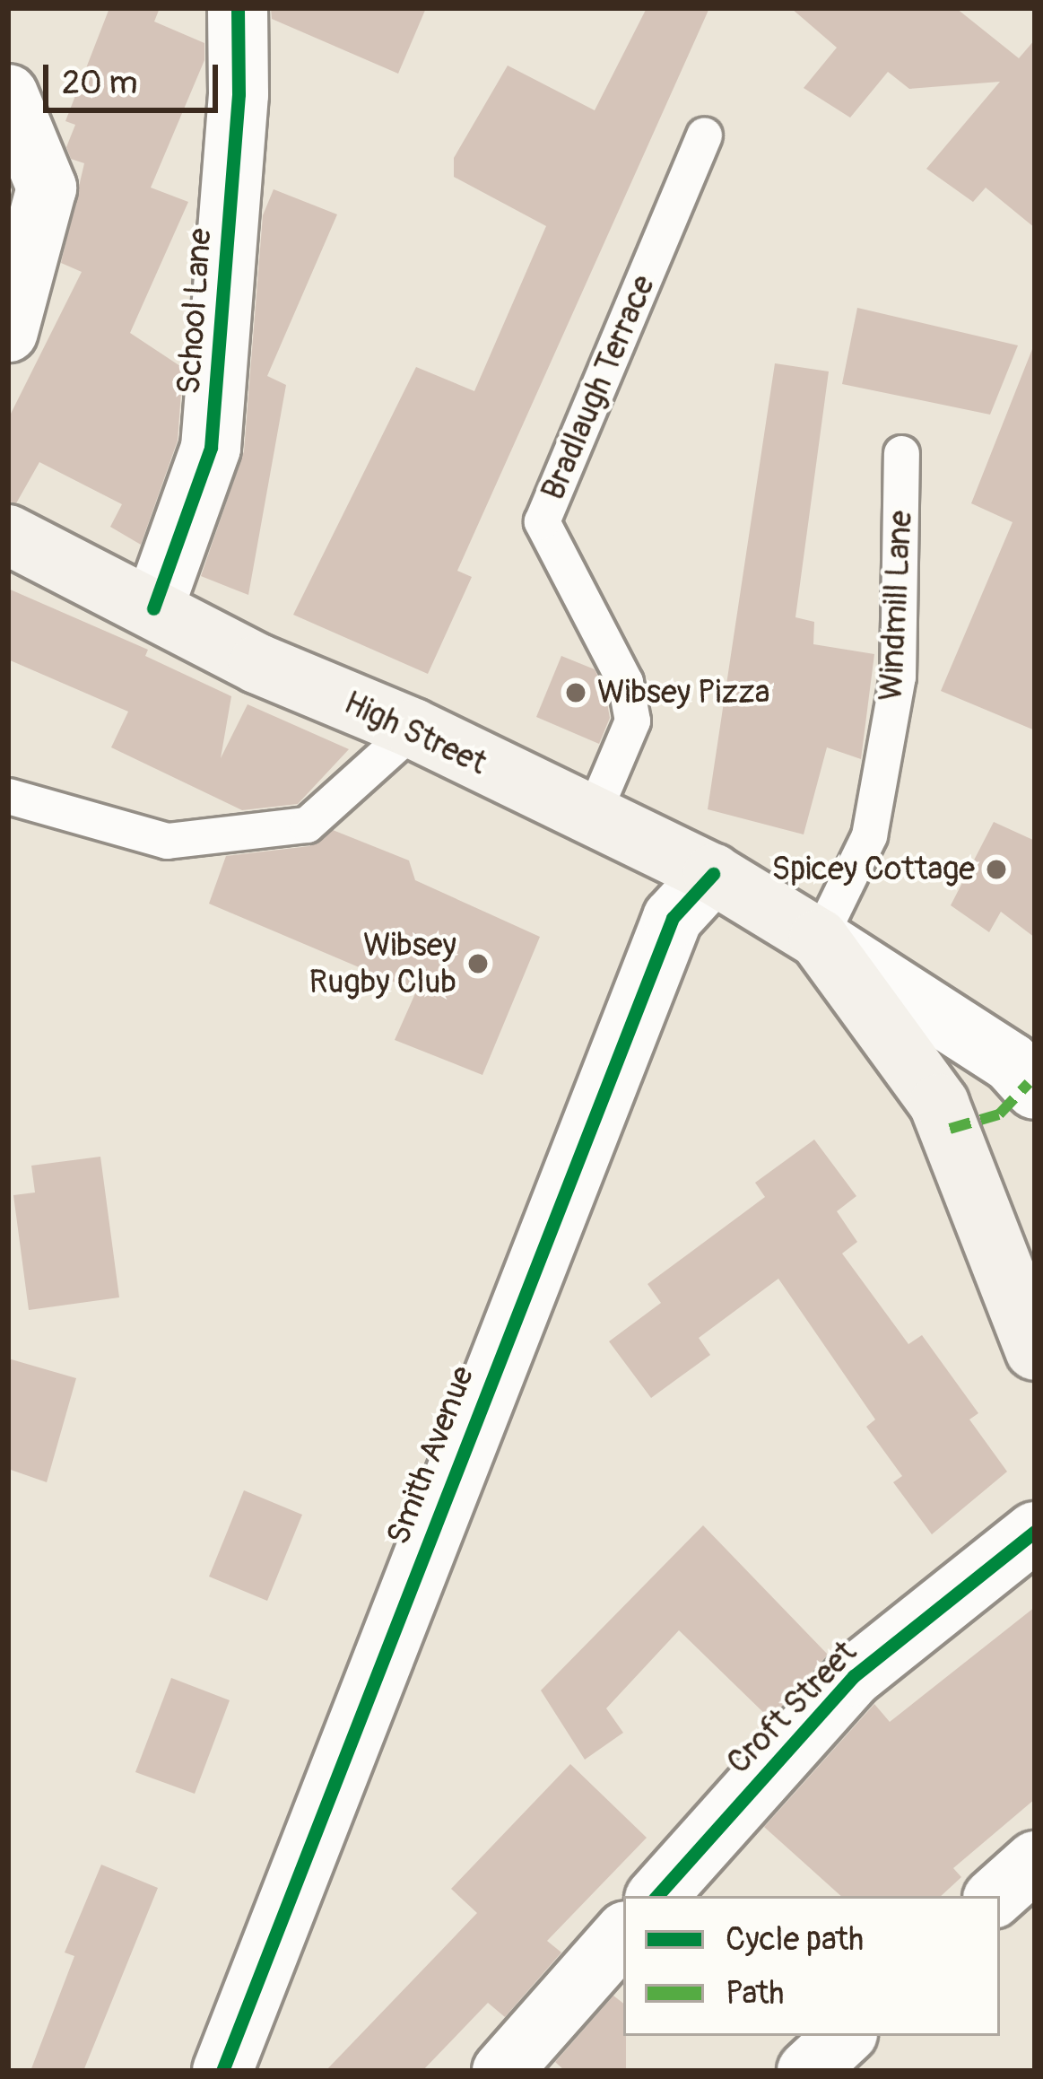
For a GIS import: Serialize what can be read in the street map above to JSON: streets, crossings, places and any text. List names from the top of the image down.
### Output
{
  "streets": {
    "main road": ["High Street"],
    "street": ["School Lane", "Smith Avenue", "Croft Street"],
    "lane": ["Bradlaugh Terrace", "Windmill Lane"]
  },
  "crossings": [
    ["School Lane", "High Street"],
    ["Bradlaugh Terrace", "High Street"],
    ["Windmill Lane", "High Street"],
    ["High Street", "Smith Avenue"]
  ],
  "places": ["Wibsey Pizza", "Spicey Cottage", "Wibsey Rugby Club"],
  "legend": ["Cycle path", "Path"],
  "scale_bar": "20 m"
}
